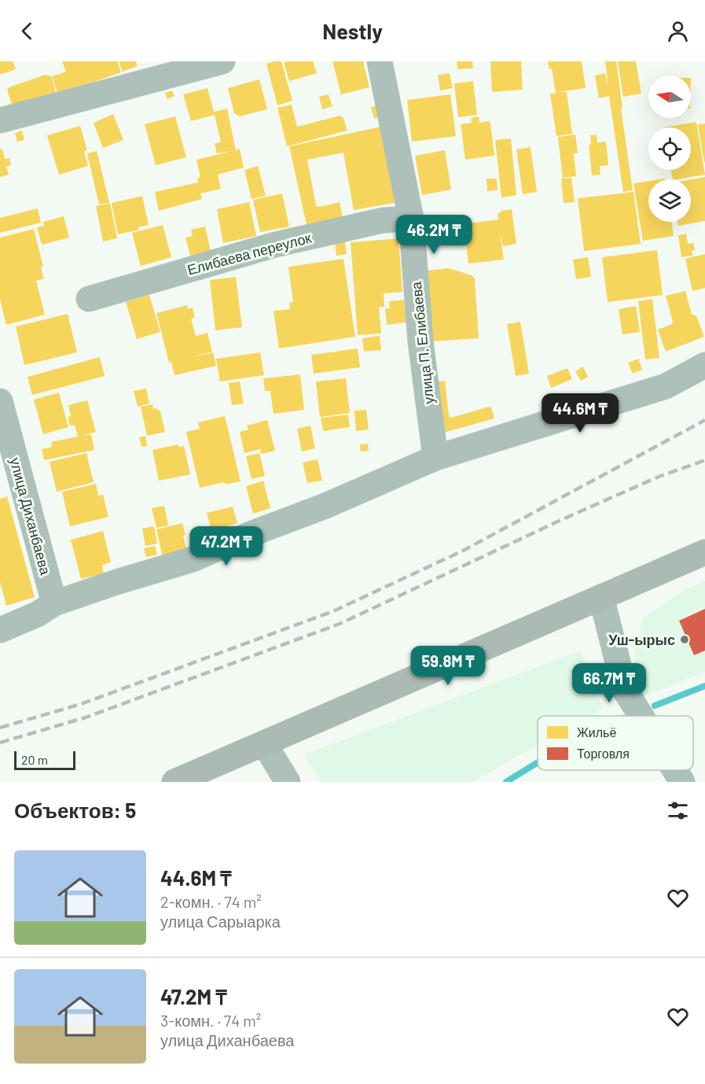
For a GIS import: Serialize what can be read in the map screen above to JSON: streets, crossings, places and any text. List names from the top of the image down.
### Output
{
  "streets": {
    "street": ["Елибаева переулок", "улица П. Елибаева", "улица Диханбаева"]
  },
  "crossings": [
    ["Елибаева переулок", "улица П. Елибаева"]
  ],
  "places": ["Уш-ырыс"],
  "legend": ["Жильё", "Торговля"],
  "scale_bar": "20 m",
  "north": "left",
  "page": {
    "header": "Nestly",
    "price": [
      "46.2M ₸",
      "44.6M ₸",
      "47.2M ₸",
      "59.8M ₸",
      "66.7M ₸"
    ],
    "scale": "20 m",
    "heading": "Объектов: 5",
    "list": [
      {
        "name": "44.6M ₸",
        "note": "2-комн. · 74 m² · улица Сарыарка"
      },
      {
        "name": "47.2M ₸",
        "note": "3-комн. · 74 m² · улица Диханбаева"
      }
    ]
  }
}
